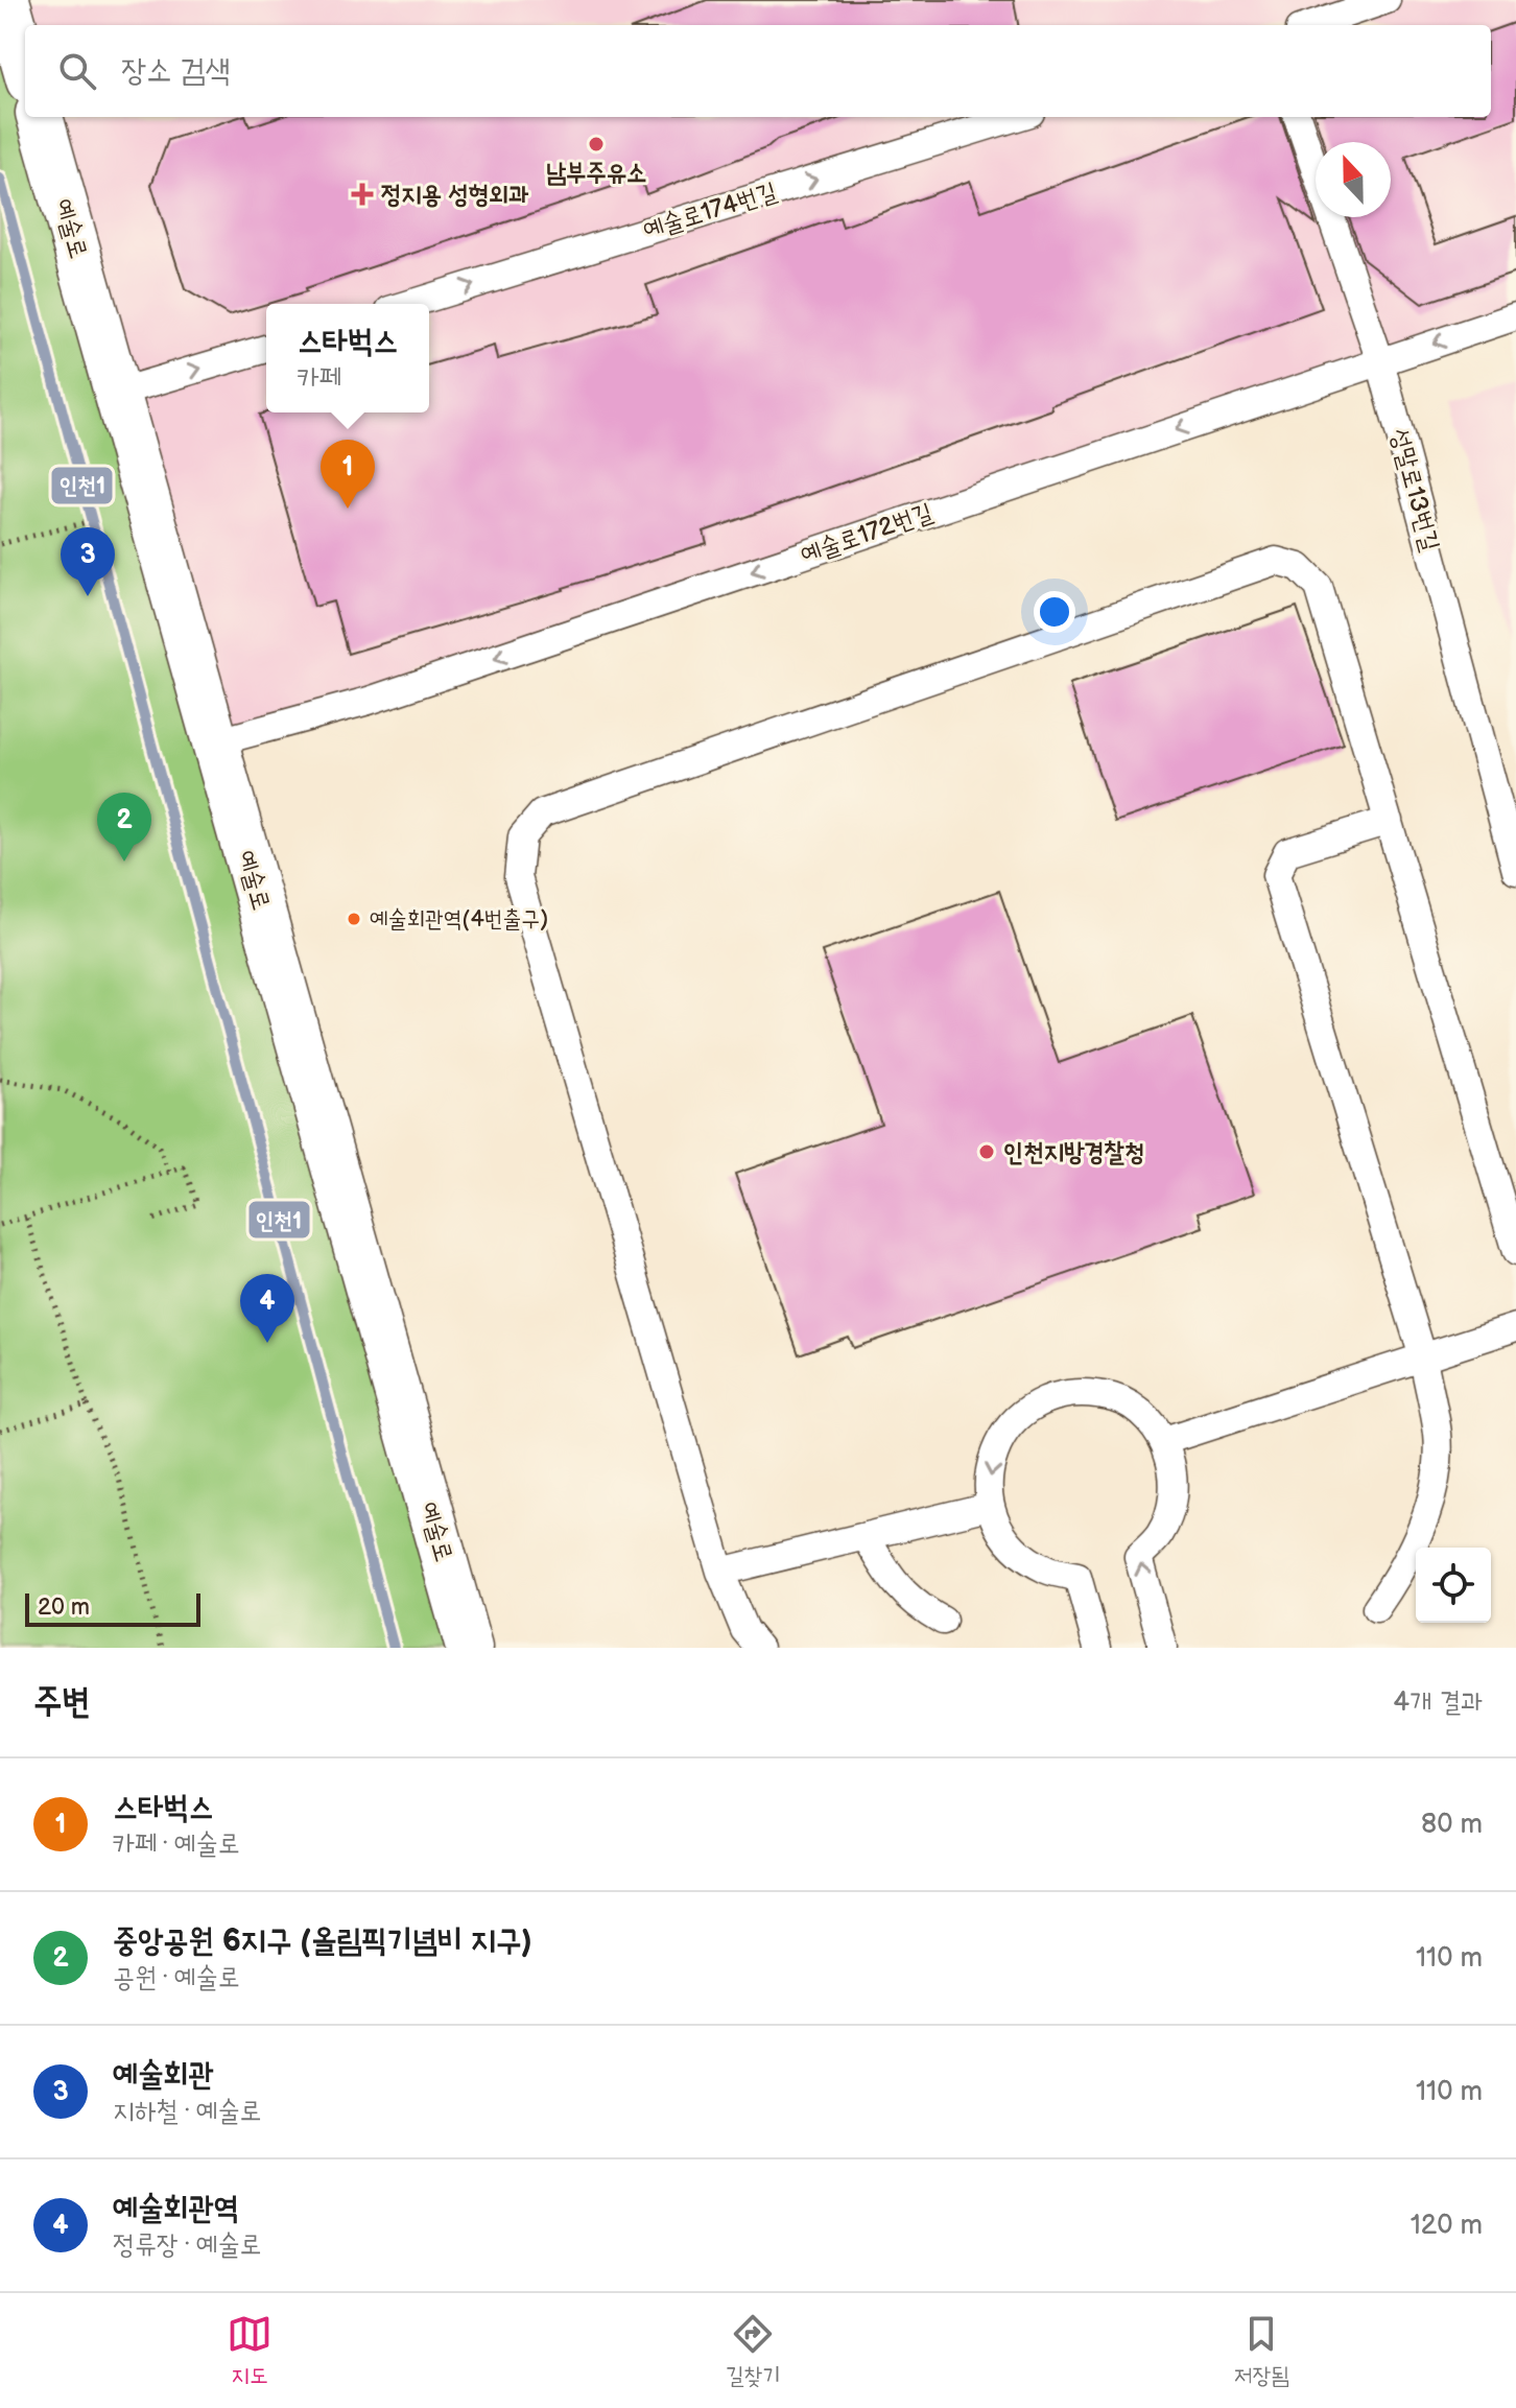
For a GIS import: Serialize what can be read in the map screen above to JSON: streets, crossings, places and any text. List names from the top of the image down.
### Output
{
  "streets": {
    "main road": ["예술로"],
    "lane": ["예술로174번길", "성말로13번길", "예술로172번길"]
  },
  "crossings": [
    ["예술로", "예술로172번길"],
    ["성말로13번길", "예술로172번길"]
  ],
  "one_way": ["예술로174번길", "예술로172번길"],
  "places": {
    "other": ["남부주유소", "예술회관역(4번출구)", "인천지방경찰청"],
    "health": ["정지용 성형외과"]
  },
  "lines": ["transit line 인천1"],
  "scale_bar": "20 m",
  "north": "top",
  "page": {
    "search": "장소 검색",
    "popup": ["스타벅스", "카페"],
    "pins": [
      "1",
      "3",
      "2",
      "4"
    ],
    "scale": "20 m",
    "heading": ["주변", "4개 결과"],
    "list": [
      {
        "mark": "1",
        "name": "스타벅스",
        "note": "카페 · 예술로",
        "value": "80 m"
      },
      {
        "mark": "2",
        "name": "중앙공원 6지구 (올림픽기념비 지구)",
        "note": "공원 · 예술로",
        "value": "110 m"
      },
      {
        "mark": "3",
        "name": "예술회관",
        "note": "지하철 · 예술로",
        "value": "110 m"
      },
      {
        "mark": "4",
        "name": "예술회관역",
        "note": "정류장 · 예술로",
        "value": "120 m"
      }
    ],
    "nav": ["지도", "길찾기", "저장됨"]
  }
}
